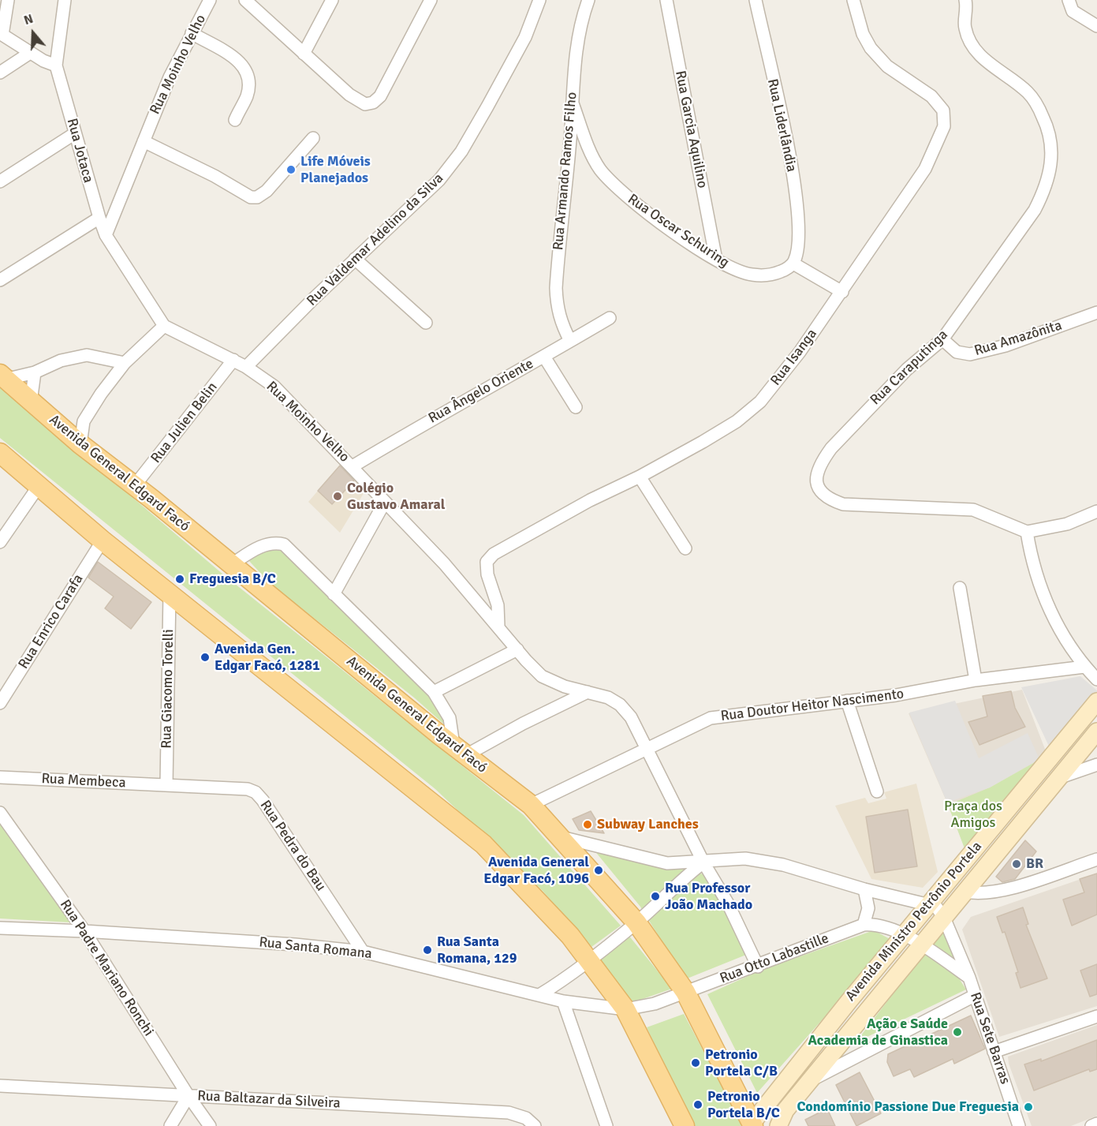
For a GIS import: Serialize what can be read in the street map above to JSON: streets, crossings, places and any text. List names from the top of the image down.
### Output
{
  "streets": {
    "main road": ["Avenida General Edgard Facó", "Avenida Ministro Petrônio Portela"],
    "street": [
      "Rua Moinho Velho",
      "Rua Liderlândia",
      "Rua Garcia Aquilino",
      "Rua Jotaca",
      "Rua Armando Ramos Filho",
      "Rua Oscar Schuring",
      "Rua Valdemar Adelino da Silva",
      "Rua Amazônita",
      "Rua Isanga",
      "Rua Caraputinga",
      "Rua Ângelo Oriente",
      "Rua Julien Belin",
      "Rua Enrico Carafa",
      "Rua Giacomo Torelli",
      "Rua Doutor Heitor Nascimento",
      "Rua Membeca",
      "Rua Pedra do Bau",
      "Rua Santa Romana",
      "Rua Otto Labastille",
      "Rua Padre Mariano Ronchi",
      "Rua Sete Barras",
      "Rua Baltazar da Silveira"
    ]
  },
  "crossings": [
    ["Rua Moinho Velho", "Rua Jotaca"],
    ["Rua Moinho Velho", "Rua Valdemar Adelino da Silva"],
    ["Rua Moinho Velho", "Rua Isanga"],
    ["Rua Moinho Velho", "Rua Ângelo Oriente"],
    ["Rua Moinho Velho", "Rua Julien Belin"],
    ["Rua Moinho Velho", "Rua Doutor Heitor Nascimento"],
    ["Rua Moinho Velho", "Rua Otto Labastille"],
    ["Rua Liderlândia", "Rua Oscar Schuring"],
    ["Rua Garcia Aquilino", "Rua Oscar Schuring"],
    ["Rua Armando Ramos Filho", "Rua Oscar Schuring"],
    ["Rua Armando Ramos Filho", "Rua Ângelo Oriente"],
    ["Rua Amazônita", "Rua Caraputinga"],
    ["Rua Julien Belin", "Avenida General Edgard Facó"],
    ["Avenida General Edgard Facó", "Rua Doutor Heitor Nascimento"],
    ["Avenida General Edgard Facó", "Avenida Ministro Petrônio Portela"],
    ["Avenida General Edgard Facó", "Rua Otto Labastille"],
    ["Rua Giacomo Torelli", "Rua Membeca"],
    ["Rua Giacomo Torelli", "Rua Pedra do Bau"],
    ["Rua Membeca", "Rua Pedra do Bau"],
    ["Rua Pedra do Bau", "Rua Santa Romana"],
    ["Avenida Ministro Petrônio Portela", "Rua Sete Barras"],
    ["Rua Santa Romana", "Rua Otto Labastille"],
    ["Rua Santa Romana", "Rua Padre Mariano Ronchi"],
    ["Rua Padre Mariano Ronchi", "Rua Baltazar da Silveira"]
  ],
  "parks": ["Praça dos Amigos"],
  "places": [
    "Life Móveis Planejados",
    "Colégio Gustavo Amaral",
    "Freguesia B/C",
    "Avenida Gen. Edgar Facó, 1281",
    "Subway Lanches",
    "BR",
    "Avenida General Edgar Facó, 1096",
    "Rua Professor João Machado",
    "Rua Santa Romana, 129",
    "Ação e Saúde Academia de Ginastica",
    "Petronio Portela C/B",
    "Petronio Portela B/C",
    "Condomínio Passione Due Freguesia"
  ],
  "north": "top"
}
